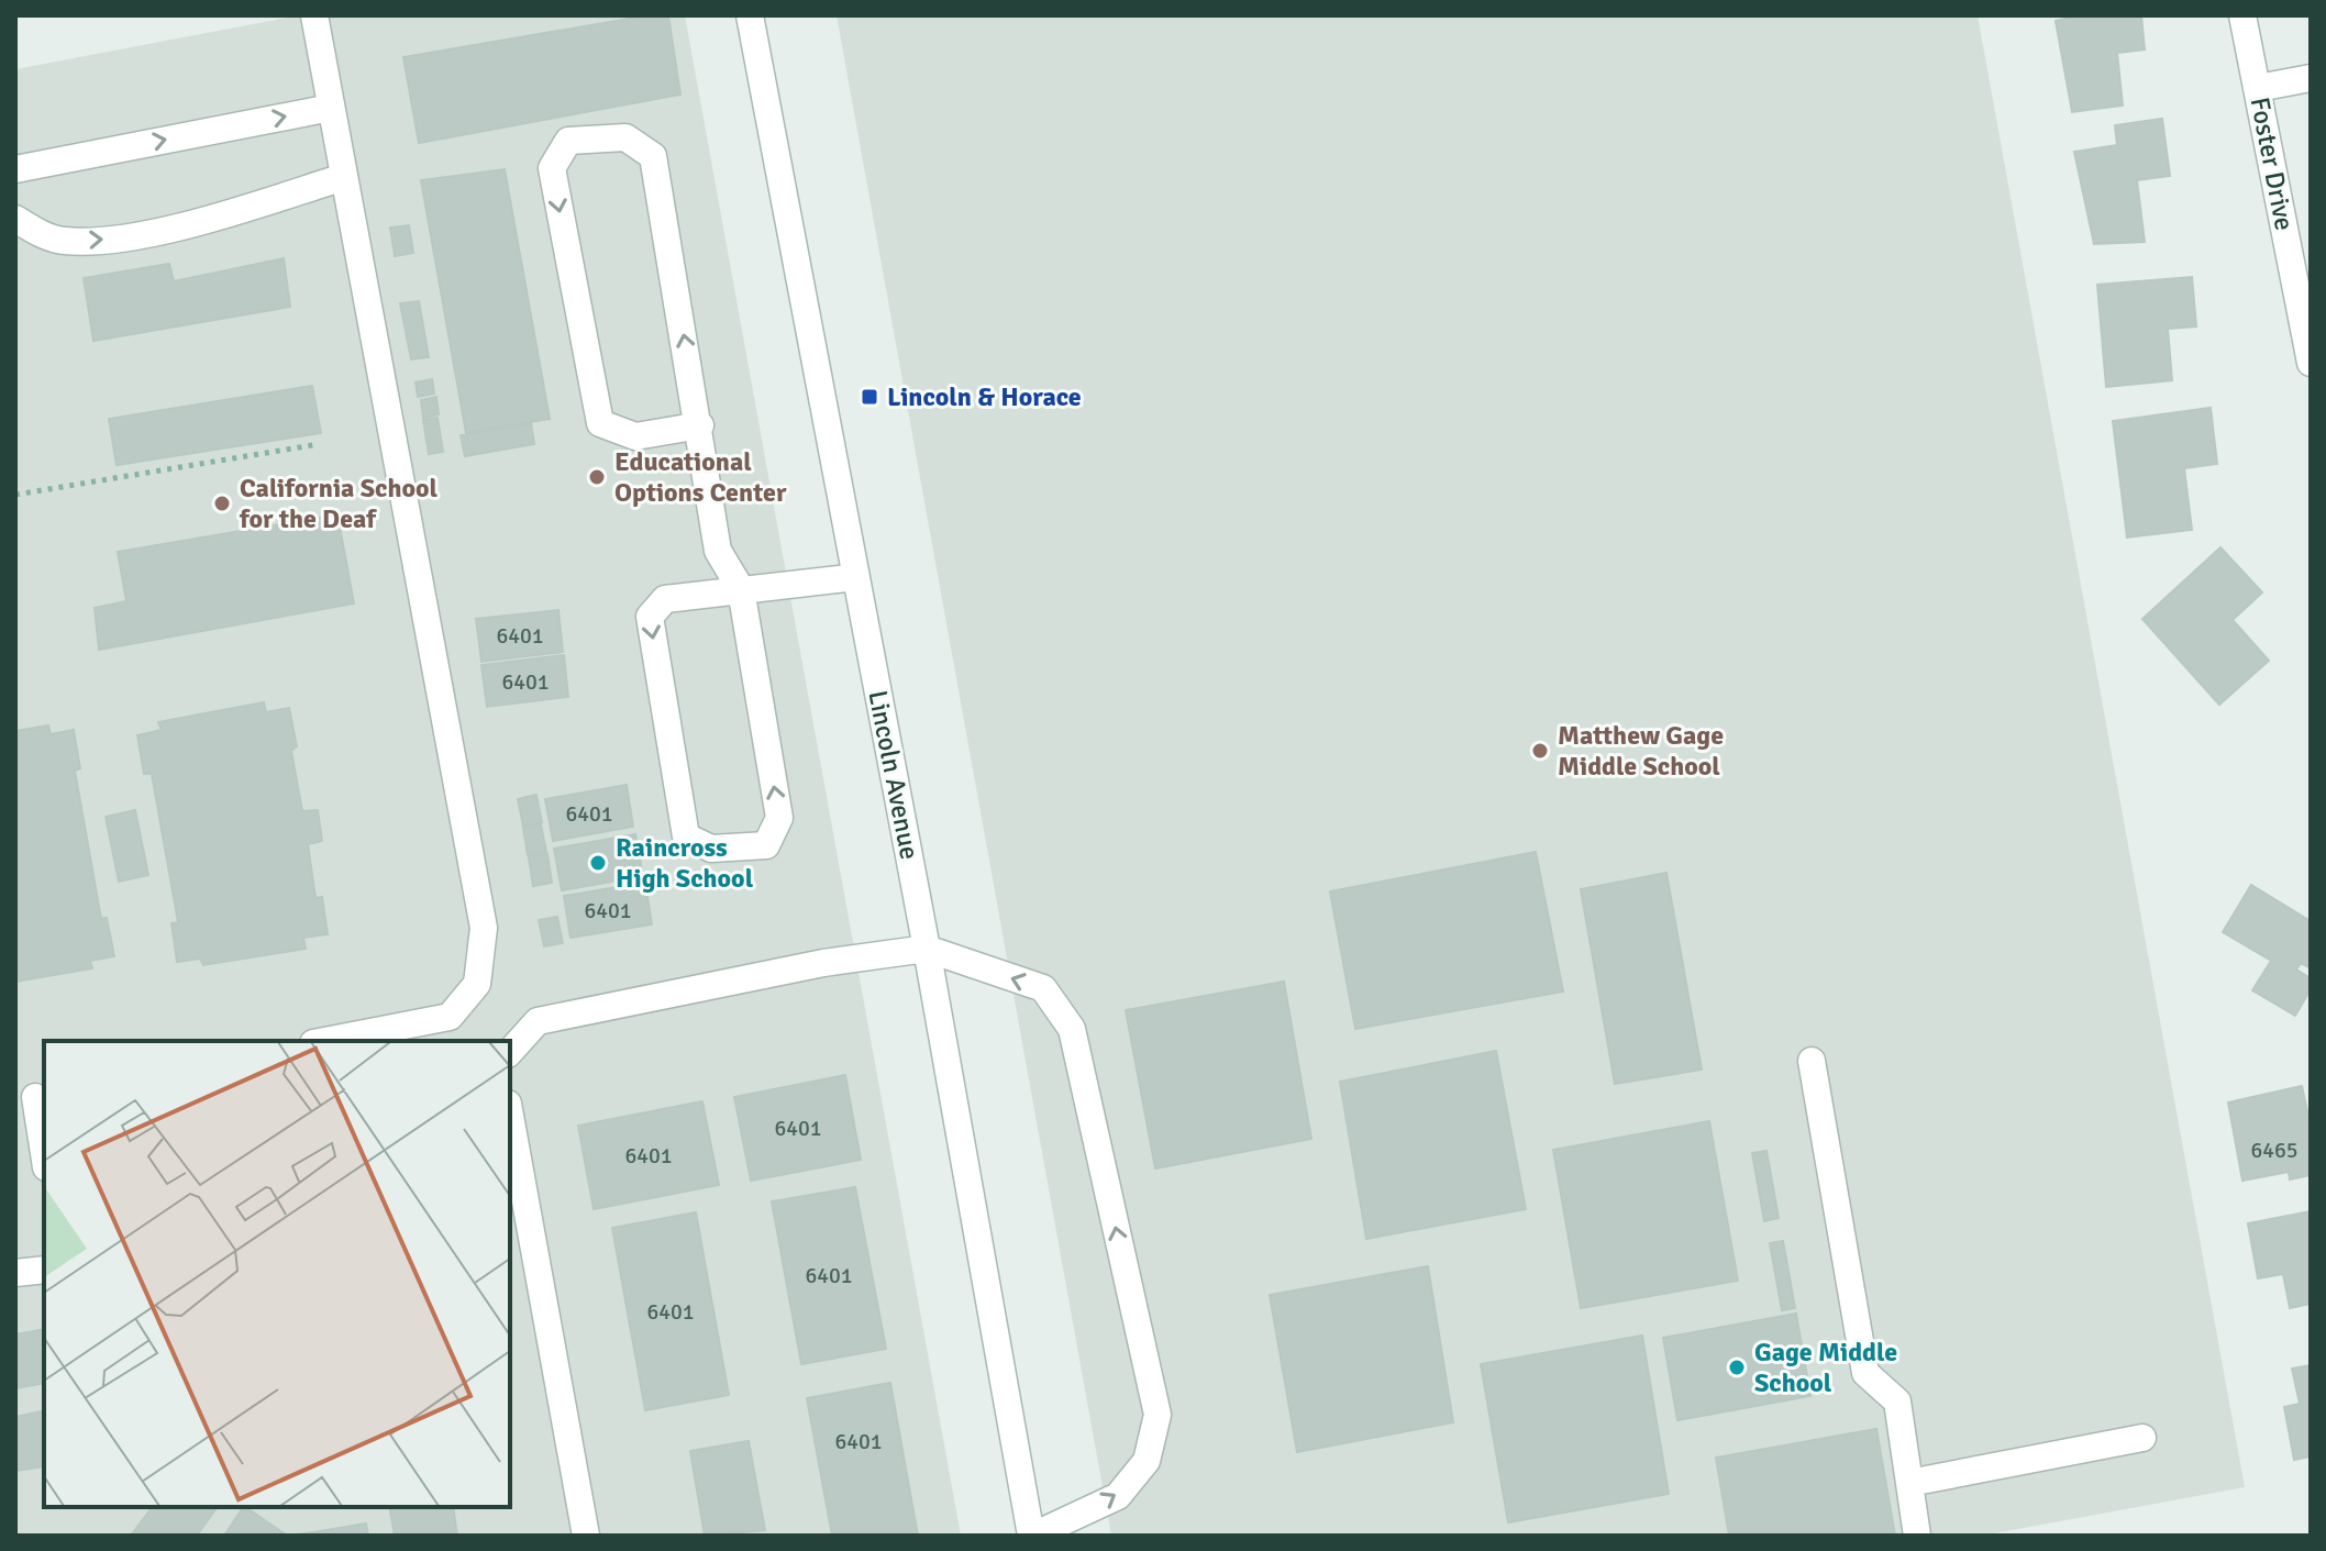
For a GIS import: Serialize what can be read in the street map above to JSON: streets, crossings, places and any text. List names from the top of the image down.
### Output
{
  "streets": {
    "street": ["Foster Drive", "Lincoln Avenue"]
  },
  "places": {
    "transit": ["Lincoln & Horace"],
    "other": [
      "Educational Options Center",
      "California School for the Deaf",
      "Matthew Gage Middle School",
      "Raincross High School",
      "Gage Middle School"
    ]
  },
  "house_numbers": [
    "6401",
    "6401",
    "6401",
    "6401",
    "6401",
    "6465",
    "6401",
    "6401",
    "6401",
    "6401"
  ]
}
